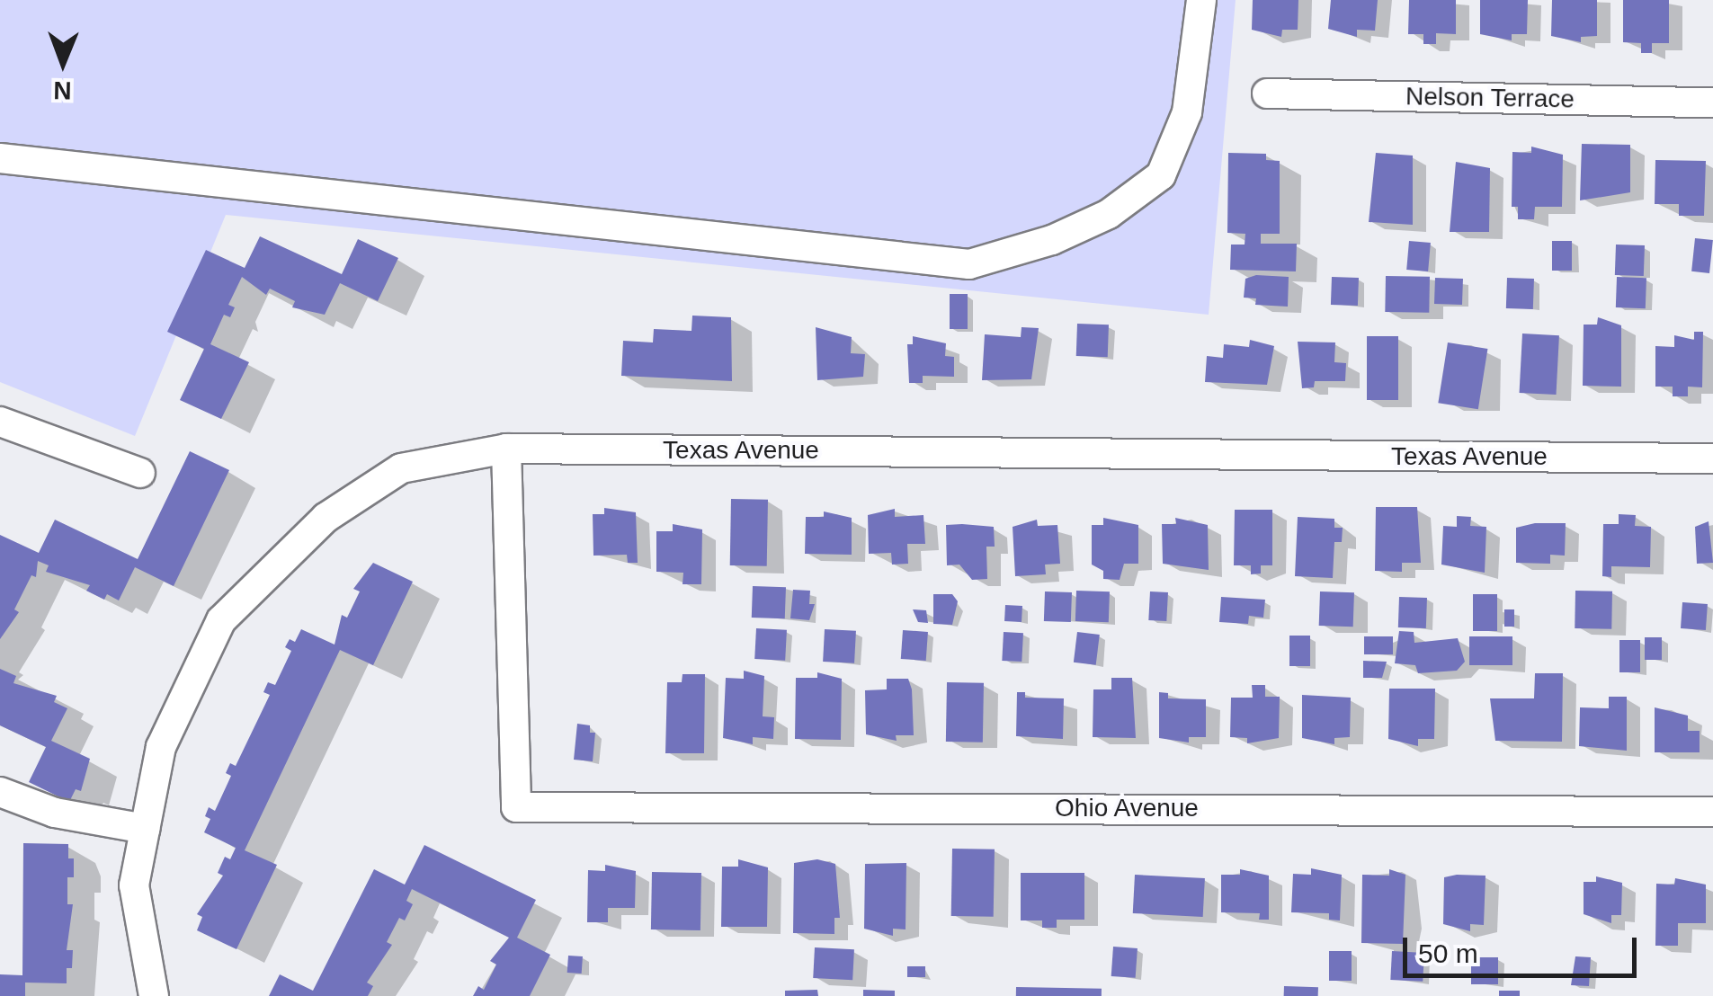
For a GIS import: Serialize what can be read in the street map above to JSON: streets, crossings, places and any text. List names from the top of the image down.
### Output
{
  "streets": {
    "street": ["Nelson Terrace", "Texas Avenue", "Ohio Avenue"]
  },
  "crossings": [
    ["Texas Avenue", "Ohio Avenue"]
  ],
  "scale_bar": "50 m",
  "north": "bottom"
}
